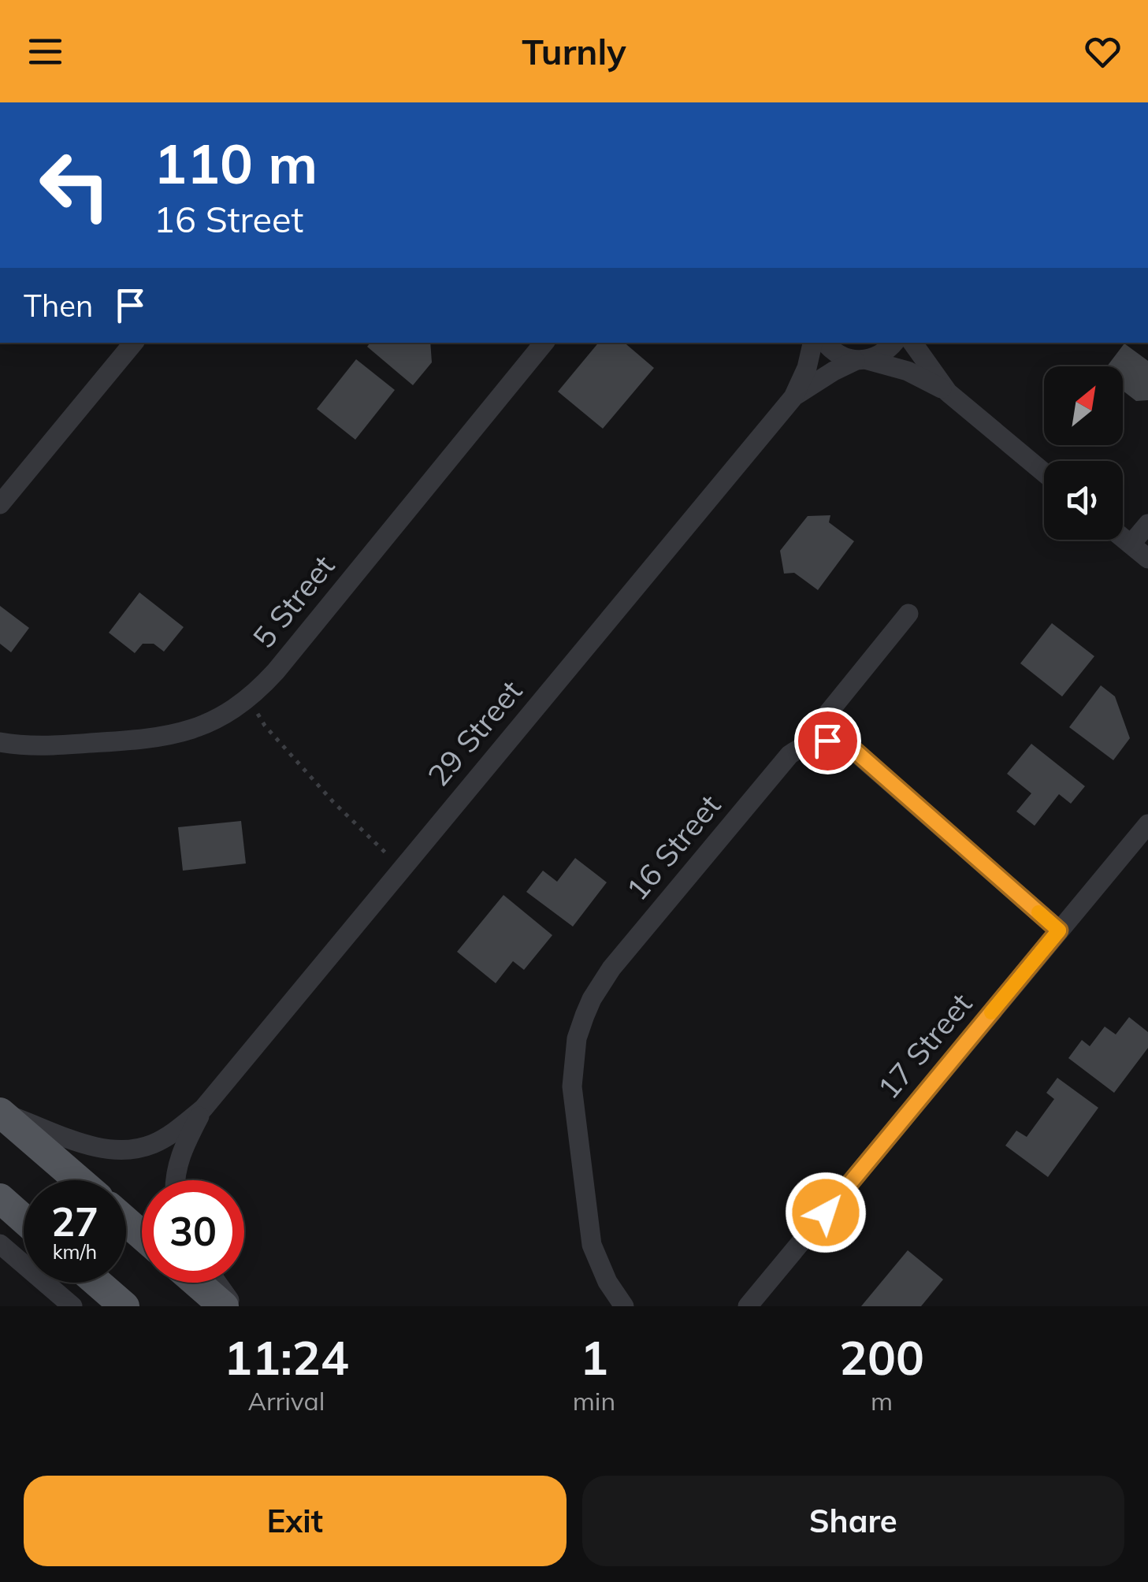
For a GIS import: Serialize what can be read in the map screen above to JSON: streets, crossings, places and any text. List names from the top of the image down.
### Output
{
  "streets": {
    "street": [
      "5 Street",
      "29 Street",
      "16 Street",
      "17 Street"
    ]
  },
  "north": "top right",
  "page": {
    "header": "Turnly",
    "turn": ["110 m", "16 Street"],
    "then": "Then",
    "speed": "27 km/h",
    "limit": "30",
    "eta": [
      "11:24",
      "Arrival",
      "1",
      "min",
      "200",
      "m"
    ],
    "buttons": ["Exit", "Share"]
  }
}
